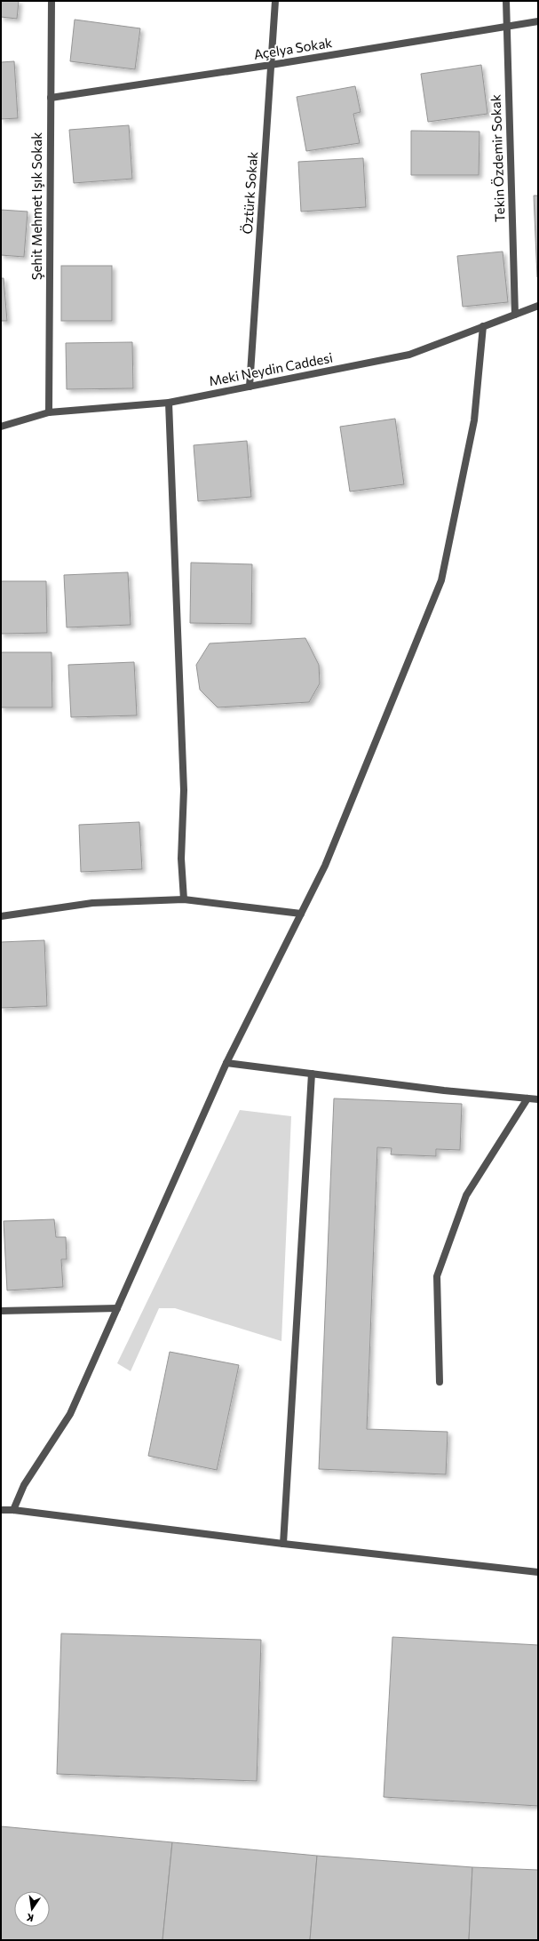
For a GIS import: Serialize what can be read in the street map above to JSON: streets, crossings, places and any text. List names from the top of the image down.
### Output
{
  "streets": {
    "street": [
      "Açelya Sokak",
      "Tekin Özdemir Sokak",
      "Öztürk Sokak",
      "Şehit Mehmet Işık Sokak",
      "Meki Neydin Caddesi"
    ]
  },
  "crossings": [
    ["Açelya Sokak", "Tekin Özdemir Sokak"],
    ["Açelya Sokak", "Öztürk Sokak"],
    ["Açelya Sokak", "Şehit Mehmet Işık Sokak"],
    ["Tekin Özdemir Sokak", "Meki Neydin Caddesi"],
    ["Öztürk Sokak", "Meki Neydin Caddesi"],
    ["Şehit Mehmet Işık Sokak", "Meki Neydin Caddesi"]
  ],
  "north": "bottom"
}
